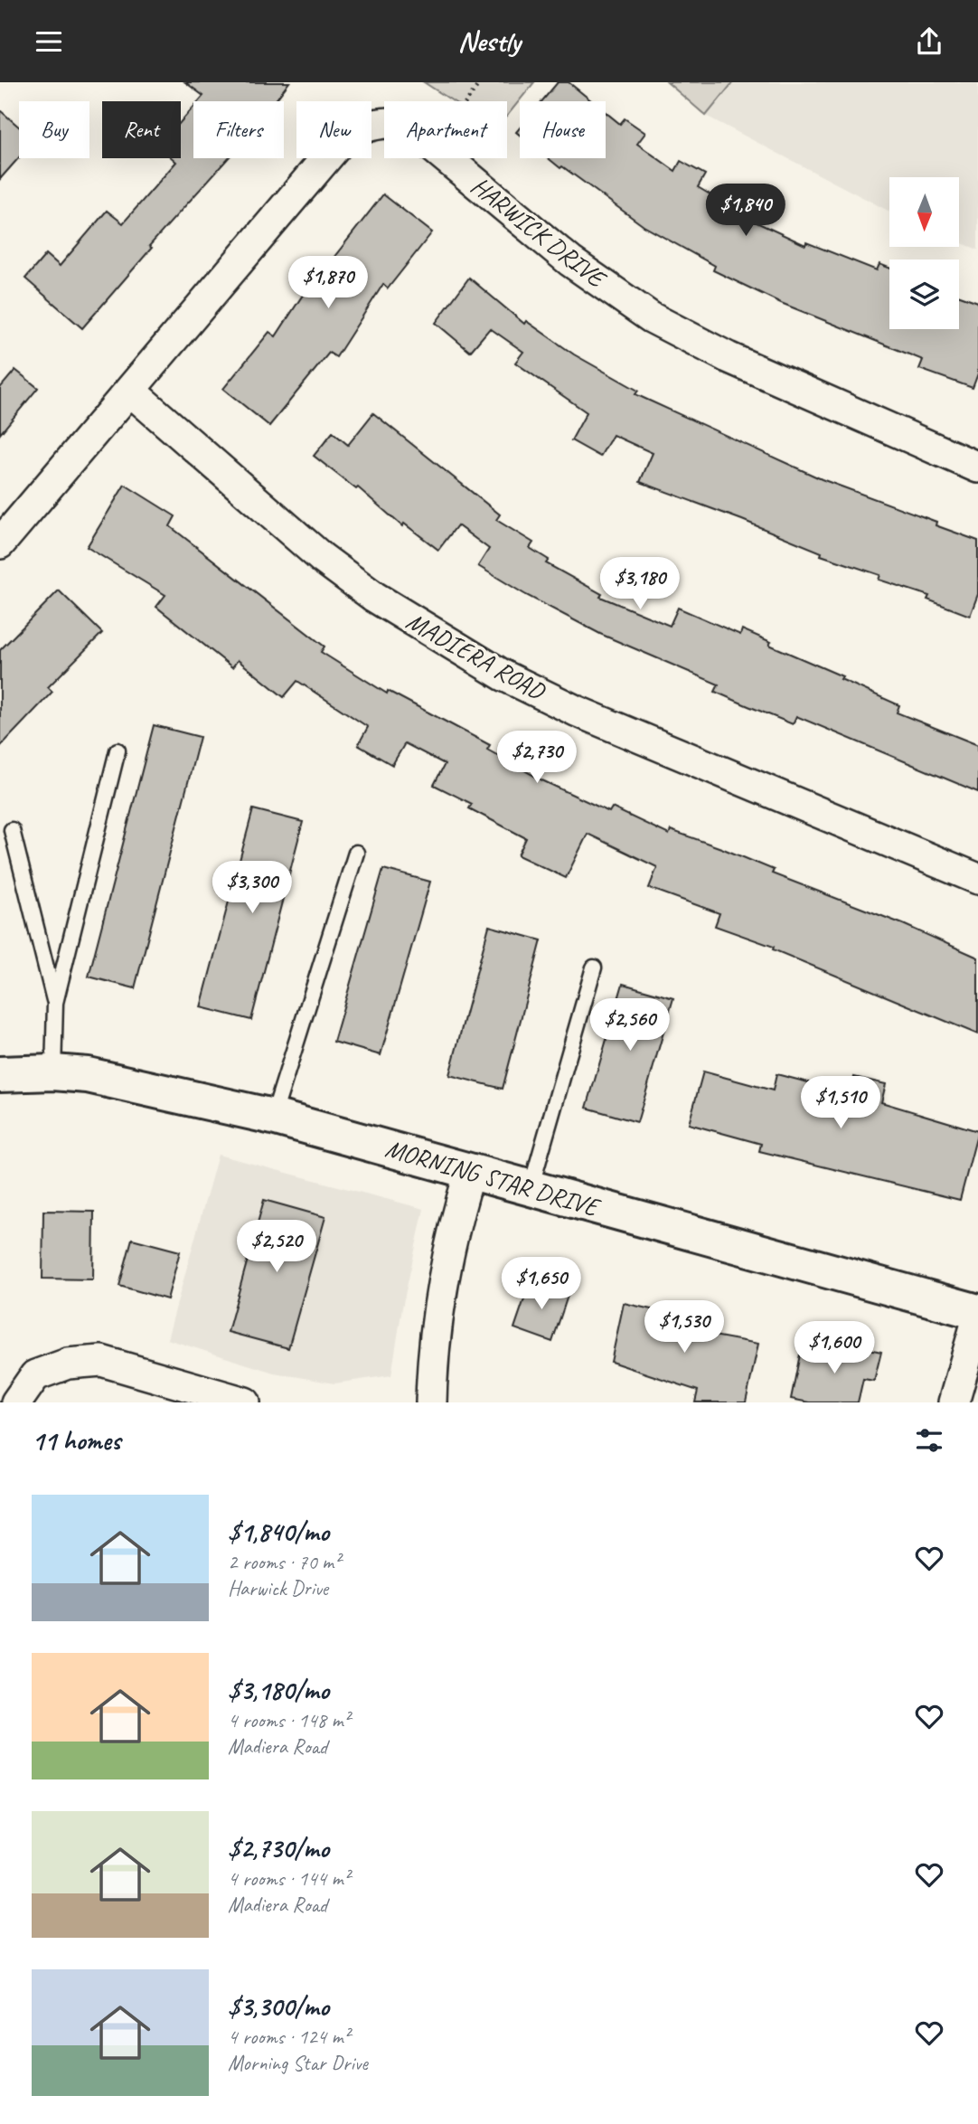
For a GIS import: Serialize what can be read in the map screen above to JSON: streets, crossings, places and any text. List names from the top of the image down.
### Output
{
  "streets": {
    "street": ["HARWICK DRIVE", "MADIERA ROAD", "MORNING STAR DRIVE"]
  },
  "crossings": [
    ["HARWICK DRIVE", "MADIERA ROAD"]
  ],
  "north": "bottom",
  "page": {
    "header": "Nestly",
    "chip": [
      "Buy",
      "Rent",
      "Filters",
      "New",
      "Apartment",
      "House"
    ],
    "price": [
      "$1,840",
      "$1,870",
      "$3,180",
      "$2,730",
      "$3,300",
      "$2,560",
      "$1,510",
      "$2,520",
      "$1,650",
      "$1,530",
      "$1,600"
    ],
    "heading": "11 homes",
    "list": [
      {
        "name": "$1,840/mo",
        "note": "2 rooms · 70 m² · Harwick Drive"
      },
      {
        "name": "$3,180/mo",
        "note": "4 rooms · 148 m² · Madiera Road"
      },
      {
        "name": "$2,730/mo",
        "note": "4 rooms · 144 m² · Madiera Road"
      },
      {
        "name": "$3,300/mo",
        "note": "4 rooms · 124 m² · Morning Star Drive"
      }
    ]
  }
}
